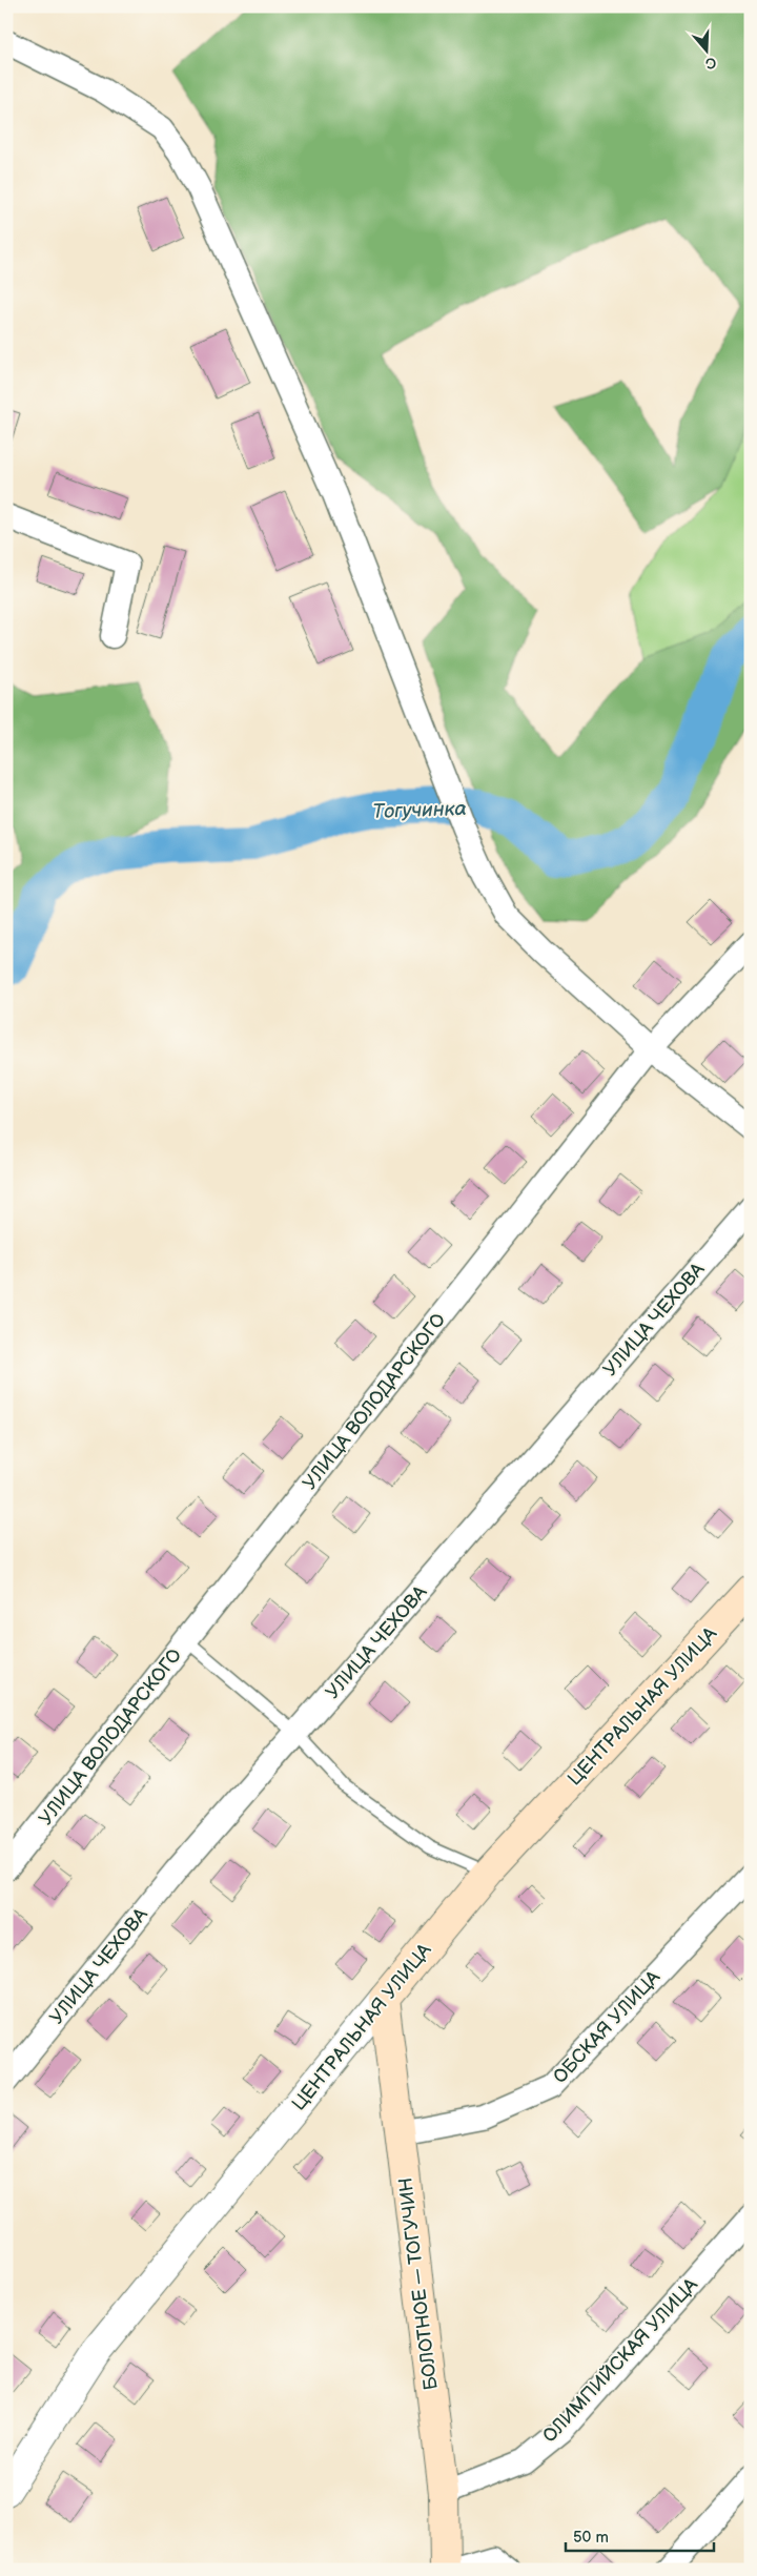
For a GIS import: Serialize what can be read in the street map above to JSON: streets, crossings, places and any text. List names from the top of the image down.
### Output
{
  "streets": {
    "main road": ["ЦЕНТРАЛЬНАЯ УЛИЦА", "БОЛОТНОЕ — ТОГУЧИН"],
    "street": [
      "УЛИЦА ЧЕХОВА",
      "УЛИЦА ВОЛОДАРСКОГО",
      "ОБСКАЯ УЛИЦА",
      "ОЛИМПИЙСКАЯ УЛИЦА"
    ]
  },
  "crossings": [
    ["ЦЕНТРАЛЬНАЯ УЛИЦА", "БОЛОТНОЕ — ТОГУЧИН"],
    ["ОБСКАЯ УЛИЦА", "БОЛОТНОЕ — ТОГУЧИН"],
    ["БОЛОТНОЕ — ТОГУЧИН", "ОЛИМПИЙСКАЯ УЛИЦА"]
  ],
  "water": ["Тогучинка"],
  "scale_bar": "50 m",
  "north": "bottom"
}
